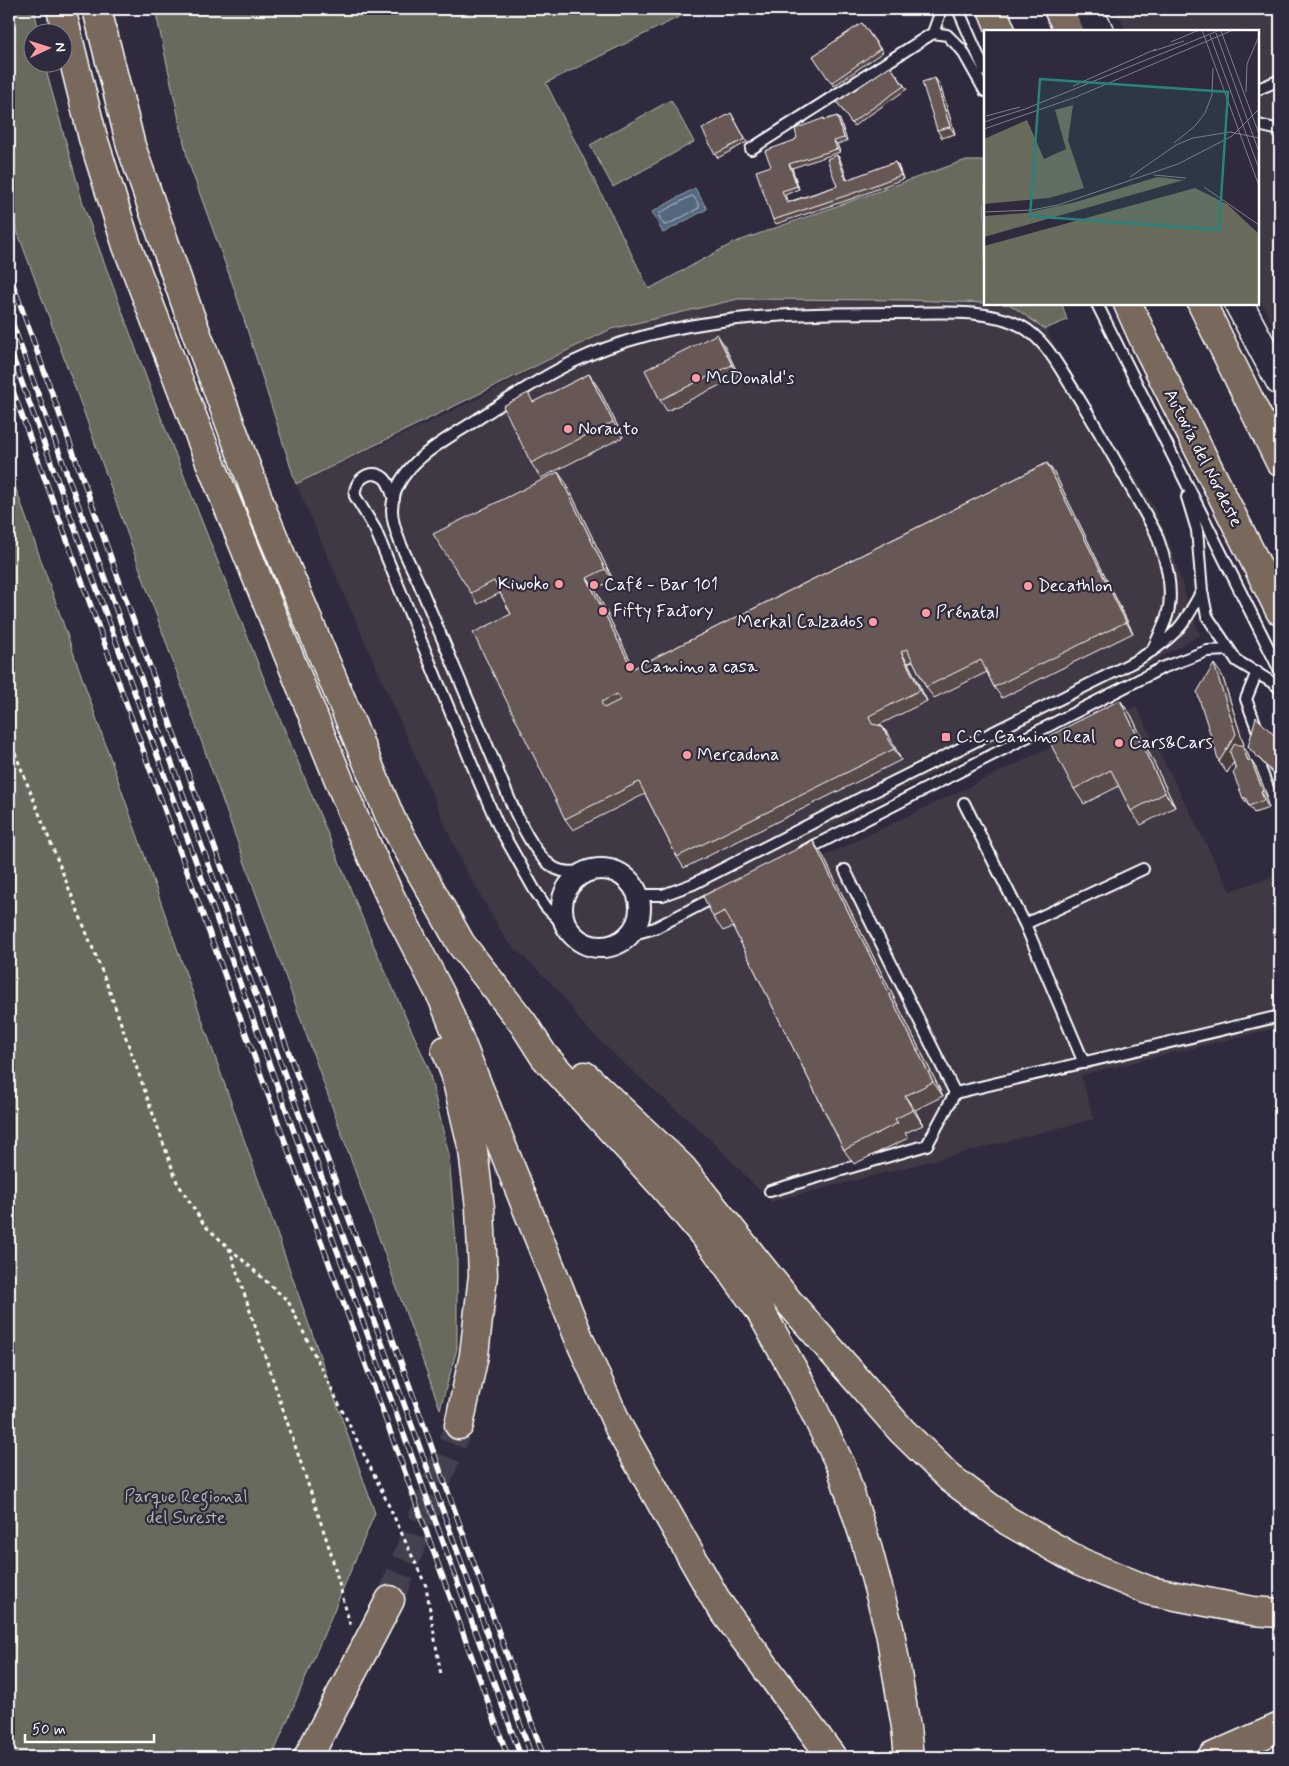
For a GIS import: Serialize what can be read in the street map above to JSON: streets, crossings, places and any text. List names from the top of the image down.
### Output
{
  "streets": {
    "highway": ["Autovía del Nordeste"]
  },
  "parks": ["Parque Regional del Sureste"],
  "places": {
    "other": [
      "McDonald's",
      "Norauto",
      "Kiwoko",
      "Café - Bar 101",
      "Decathlon",
      "Fifty Factory",
      "Prénatal",
      "Merkal Calzados",
      "Camino a casa",
      "Cars&Cars",
      "Mercadona"
    ],
    "transit": ["C.C. Camino Real"]
  },
  "scale_bar": "50 m",
  "north": "right"
}
